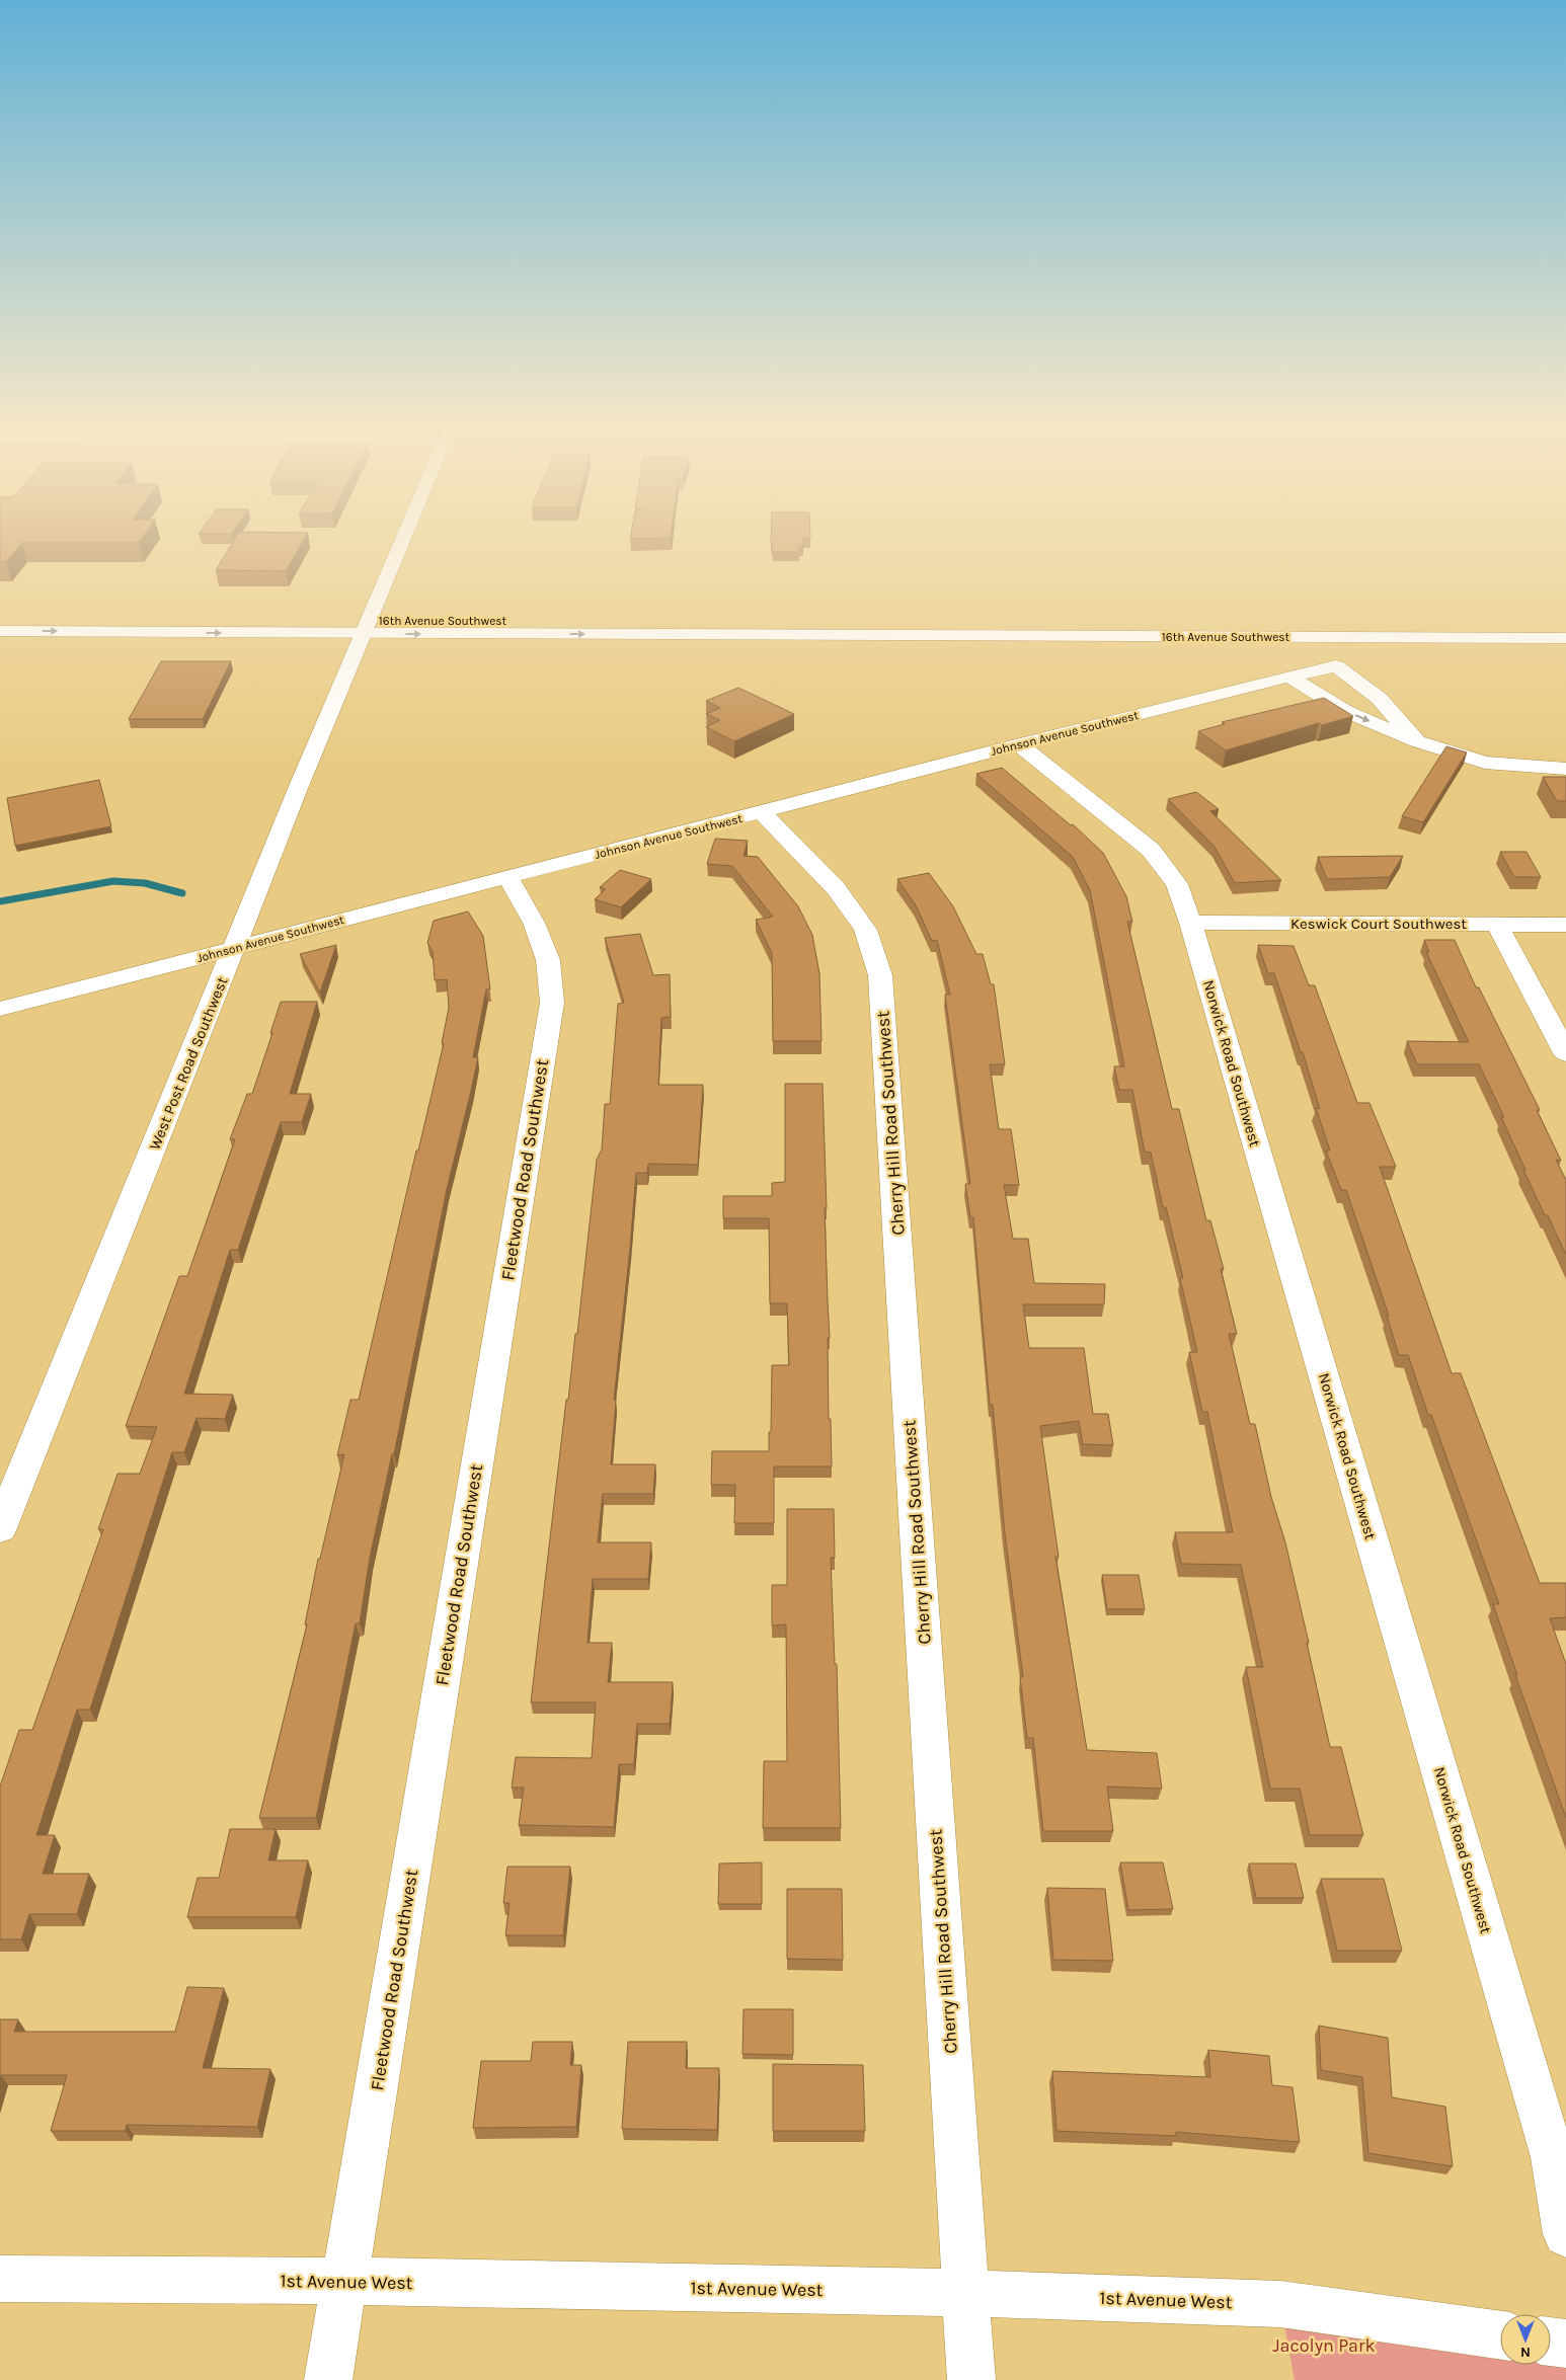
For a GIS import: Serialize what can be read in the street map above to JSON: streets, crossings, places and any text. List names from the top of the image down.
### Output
{
  "streets": {
    "street": [
      "16th Avenue Southwest",
      "Johnson Avenue Southwest",
      "Keswick Court Southwest",
      "West Post Road Southwest",
      "Norwick Road Southwest",
      "Cherry Hill Road Southwest",
      "Fleetwood Road Southwest",
      "1st Avenue West"
    ]
  },
  "crossings": [
    ["16th Avenue Southwest", "West Post Road Southwest"],
    ["Johnson Avenue Southwest", "West Post Road Southwest"],
    ["Johnson Avenue Southwest", "Norwick Road Southwest"],
    ["Johnson Avenue Southwest", "Cherry Hill Road Southwest"],
    ["Johnson Avenue Southwest", "Fleetwood Road Southwest"],
    ["Keswick Court Southwest", "Norwick Road Southwest"],
    ["Cherry Hill Road Southwest", "1st Avenue West"],
    ["Fleetwood Road Southwest", "1st Avenue West"]
  ],
  "parks": ["Jacolyn Park"],
  "north": "bottom"
}
